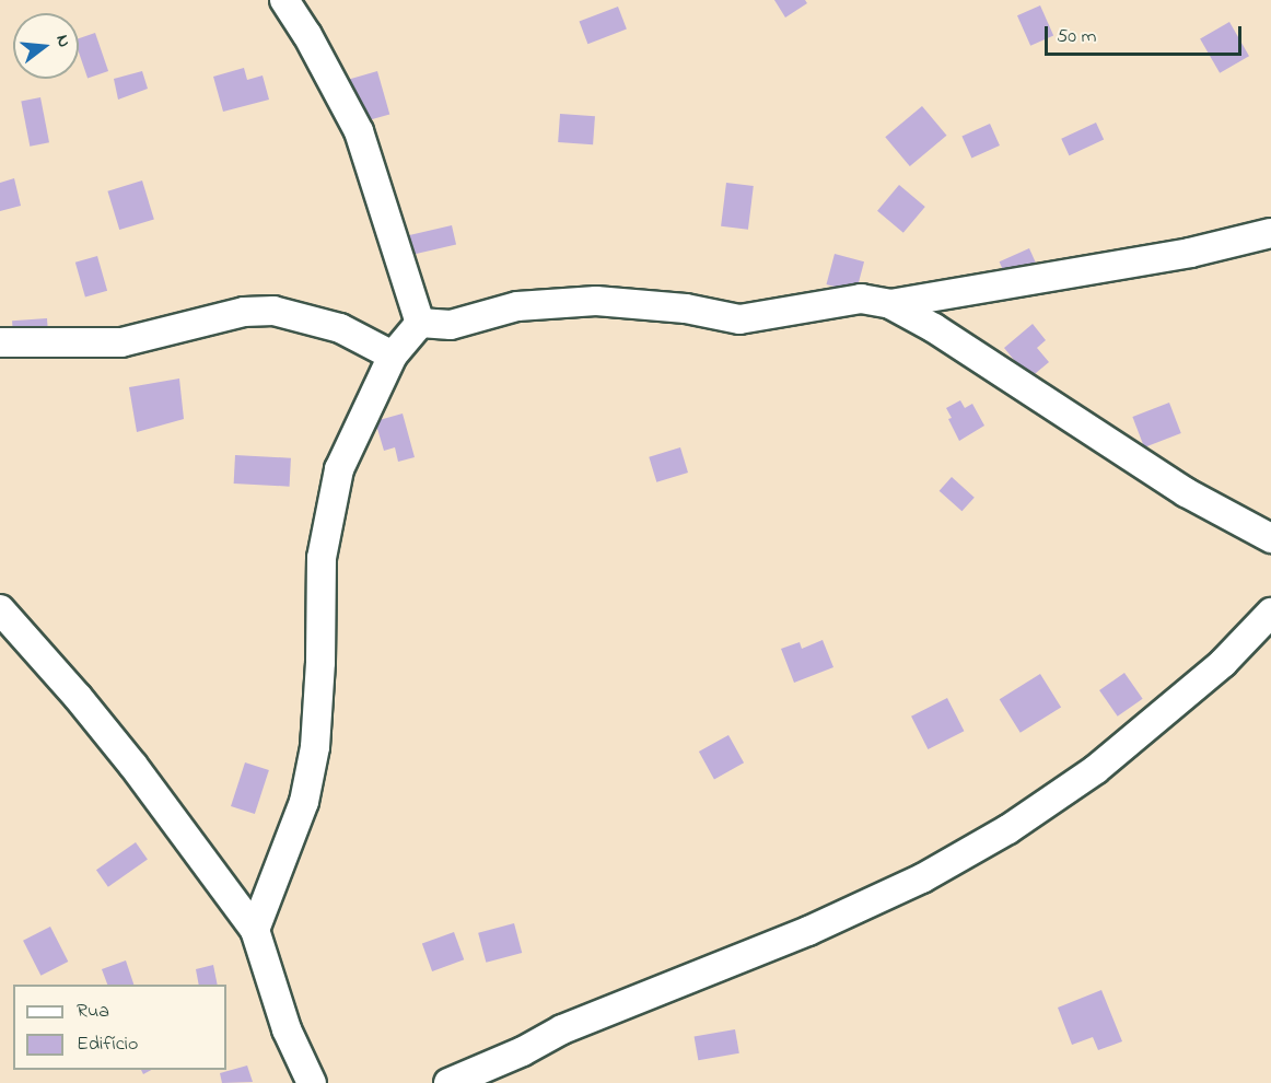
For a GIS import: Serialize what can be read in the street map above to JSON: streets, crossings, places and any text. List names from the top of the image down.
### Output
{
  "legend": ["Rua", "Edifício"],
  "scale_bar": "50 m",
  "north": "right"
}
